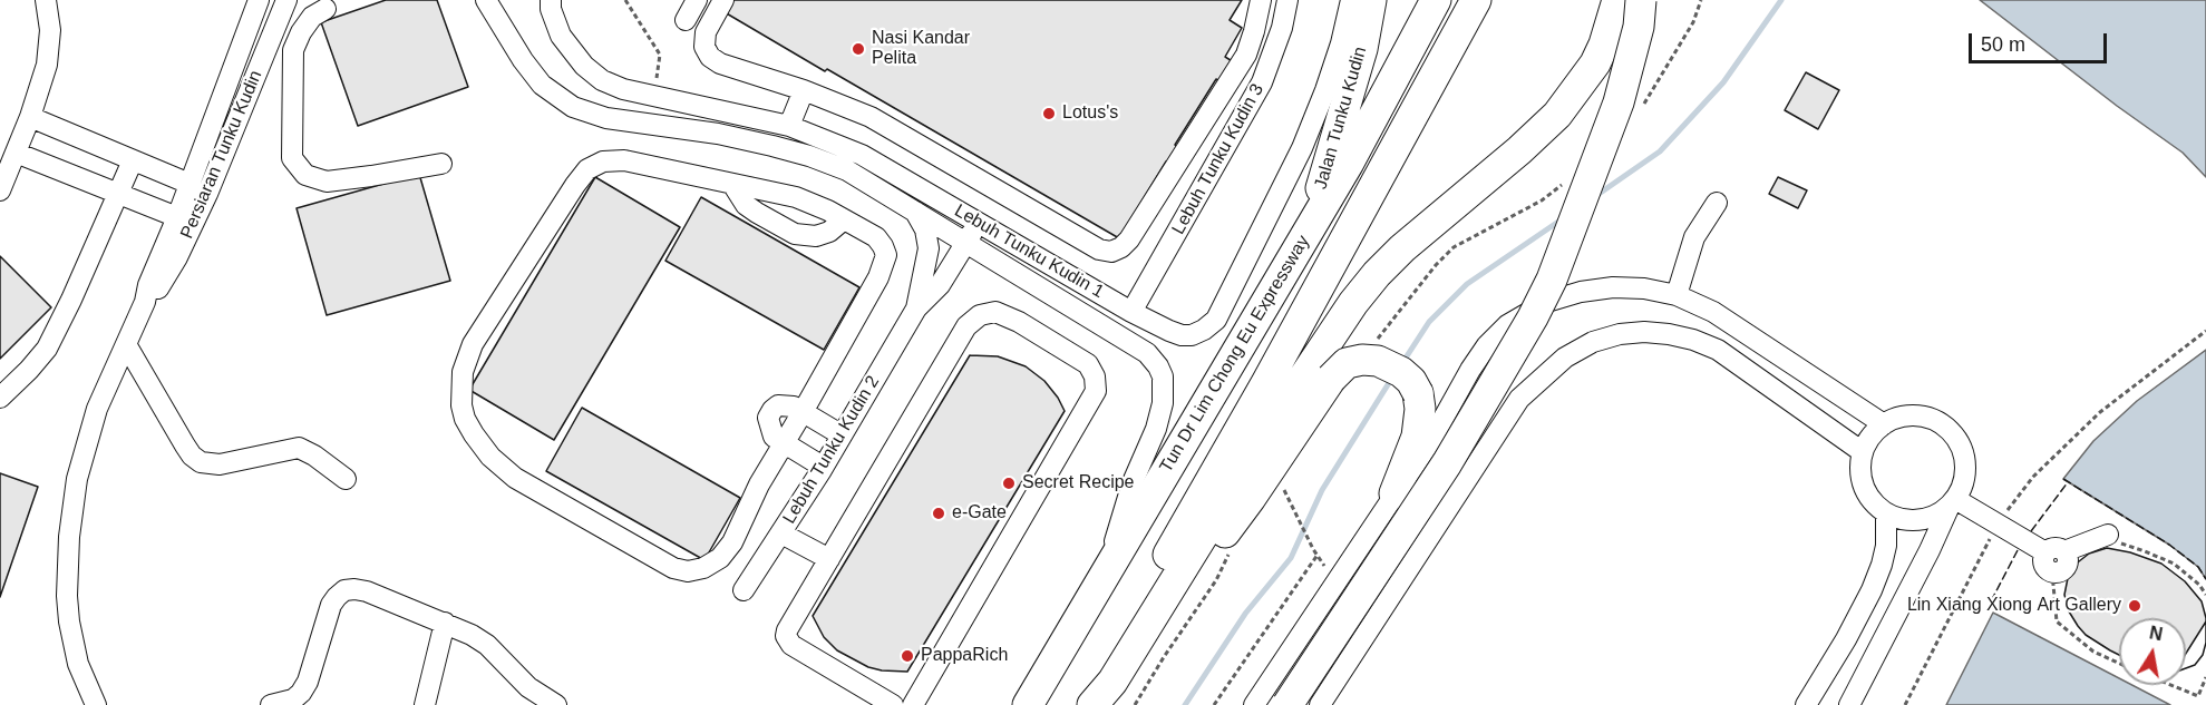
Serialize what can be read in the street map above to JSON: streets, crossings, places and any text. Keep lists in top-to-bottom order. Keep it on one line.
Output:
{"streets":{"highway":["Jalan Tunku Kudin","Tun Dr Lim Chong Eu Expressway"],"street":["Persiaran Tunku Kudin","Lebuh Tunku Kudin 3","Lebuh Tunku Kudin 1","Lebuh Tunku Kudin 2"]},"crossings":[["Jalan Tunku Kudin","Tun Dr Lim Chong Eu Expressway"],["Lebuh Tunku Kudin 3","Lebuh Tunku Kudin 1"],["Lebuh Tunku Kudin 1","Tun Dr Lim Chong Eu Expressway"],["Lebuh Tunku Kudin 1","Lebuh Tunku Kudin 2"]],"places":["Nasi Kandar Pelita","Lotus's","Secret Recipe","e-Gate","Lin Xiang Xiong Art Gallery","PappaRich"],"scale_bar":"50 m","north":"top"}
